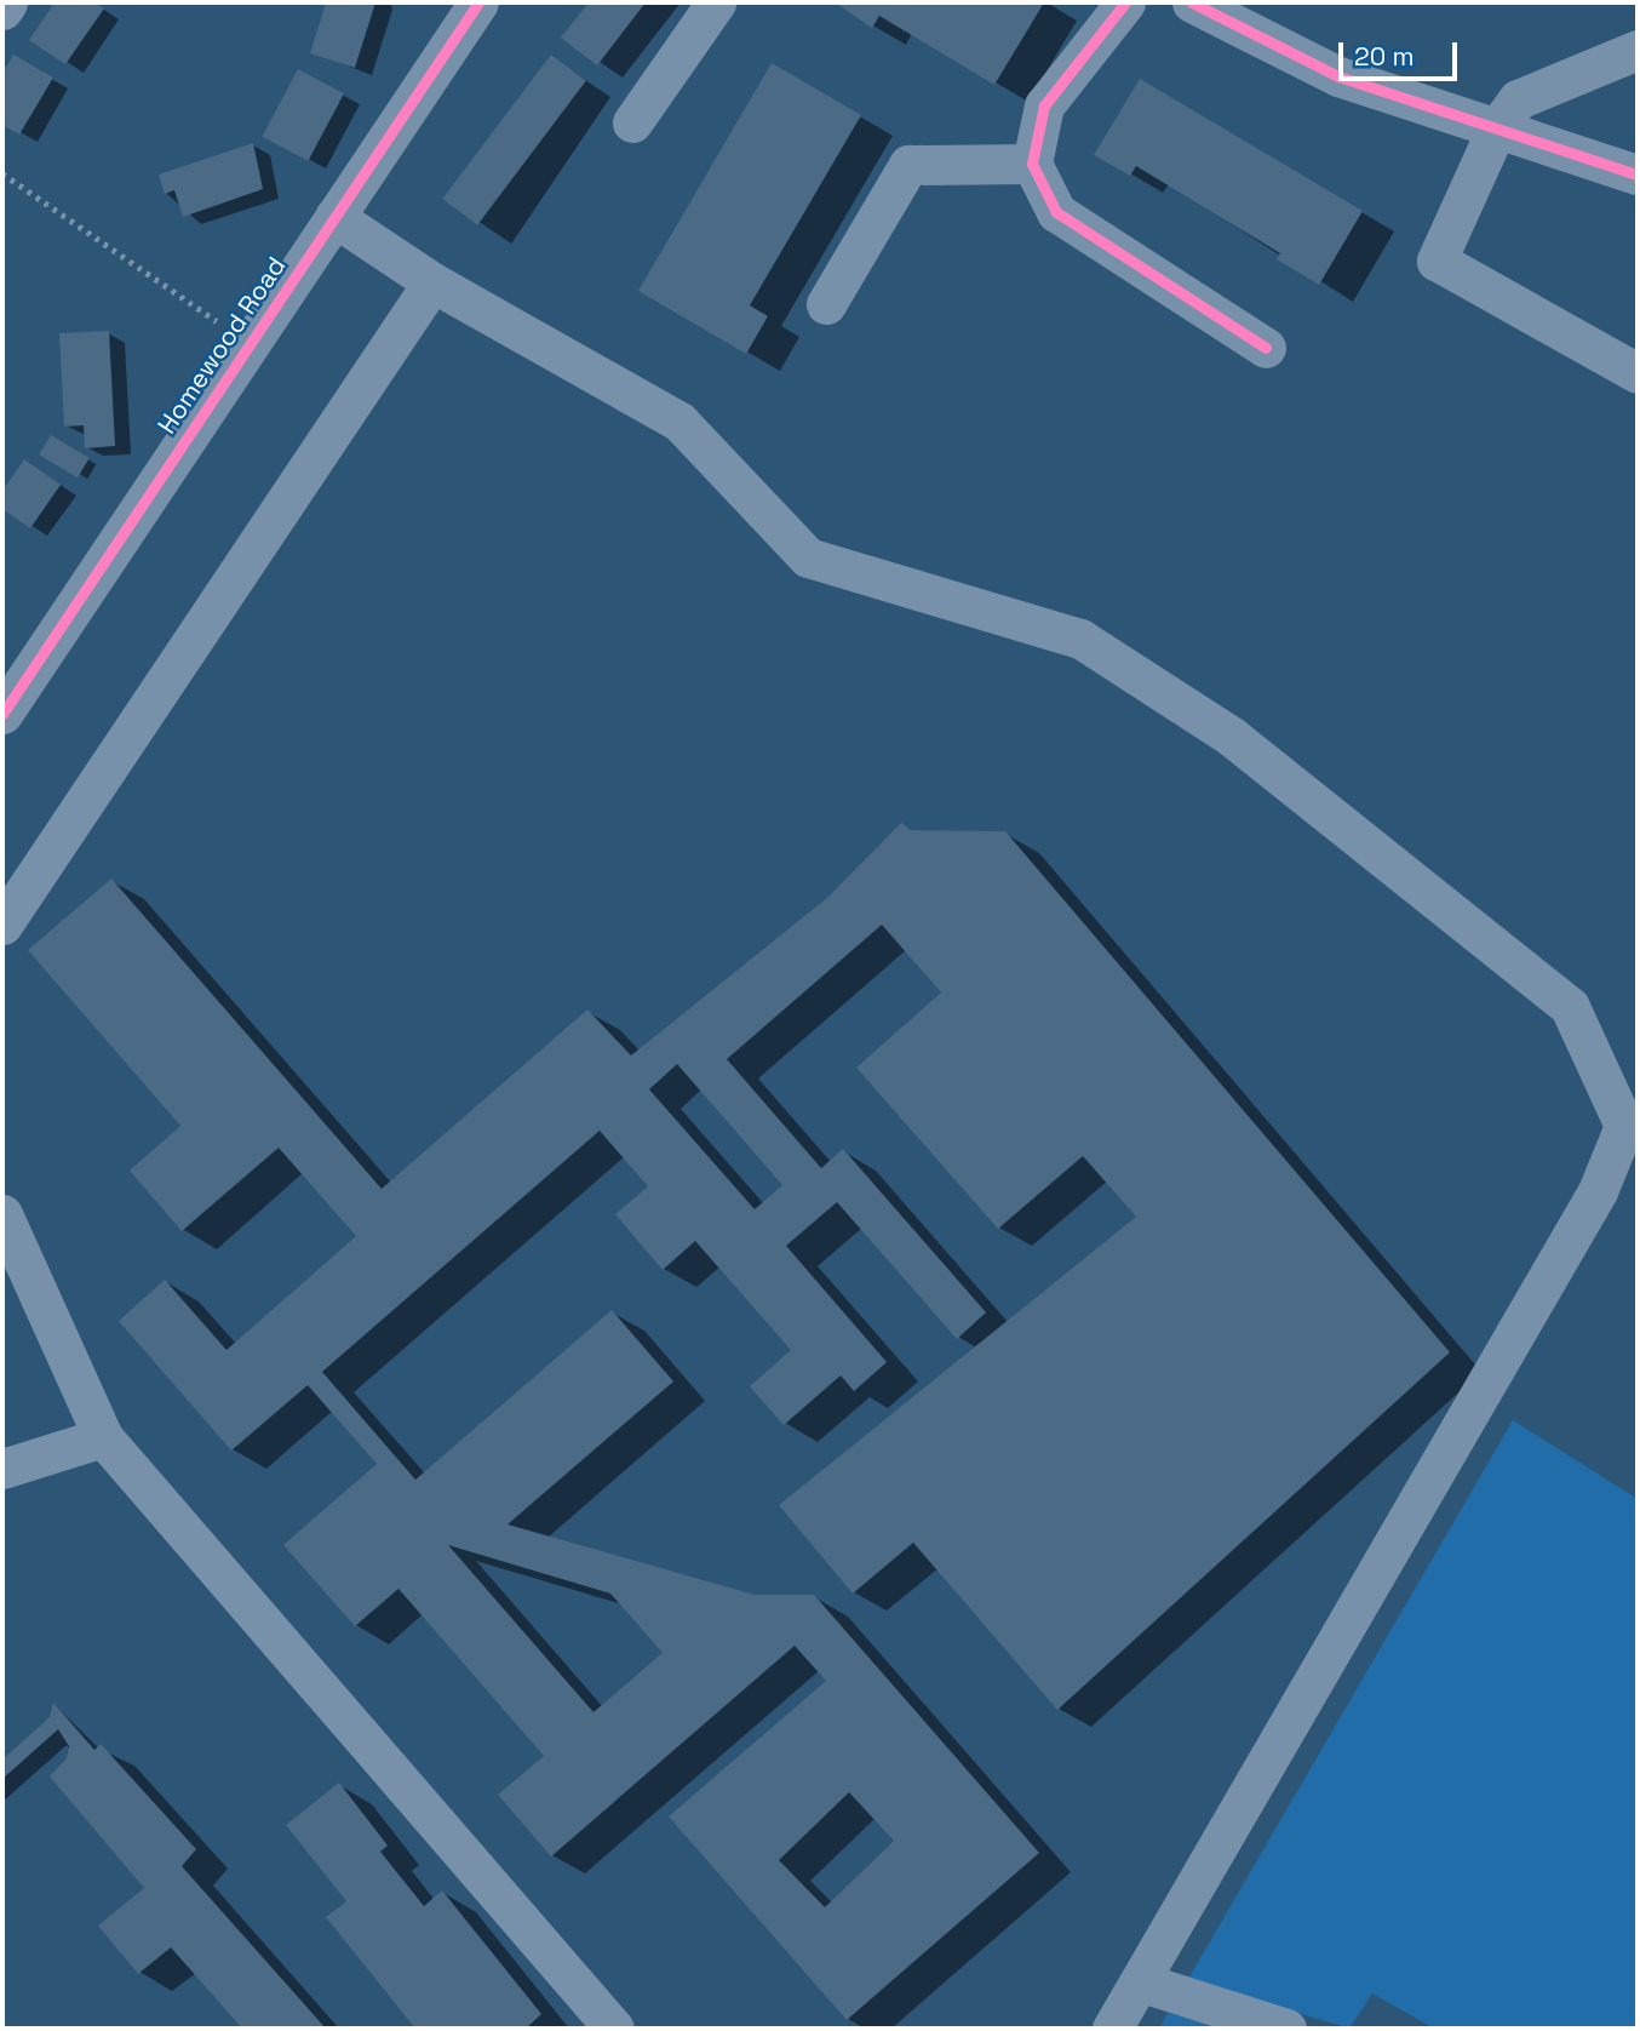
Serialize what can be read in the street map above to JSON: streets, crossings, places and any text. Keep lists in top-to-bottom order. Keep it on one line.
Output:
{"streets":{"street":["Homewood Road"]},"scale_bar":"20 m"}
